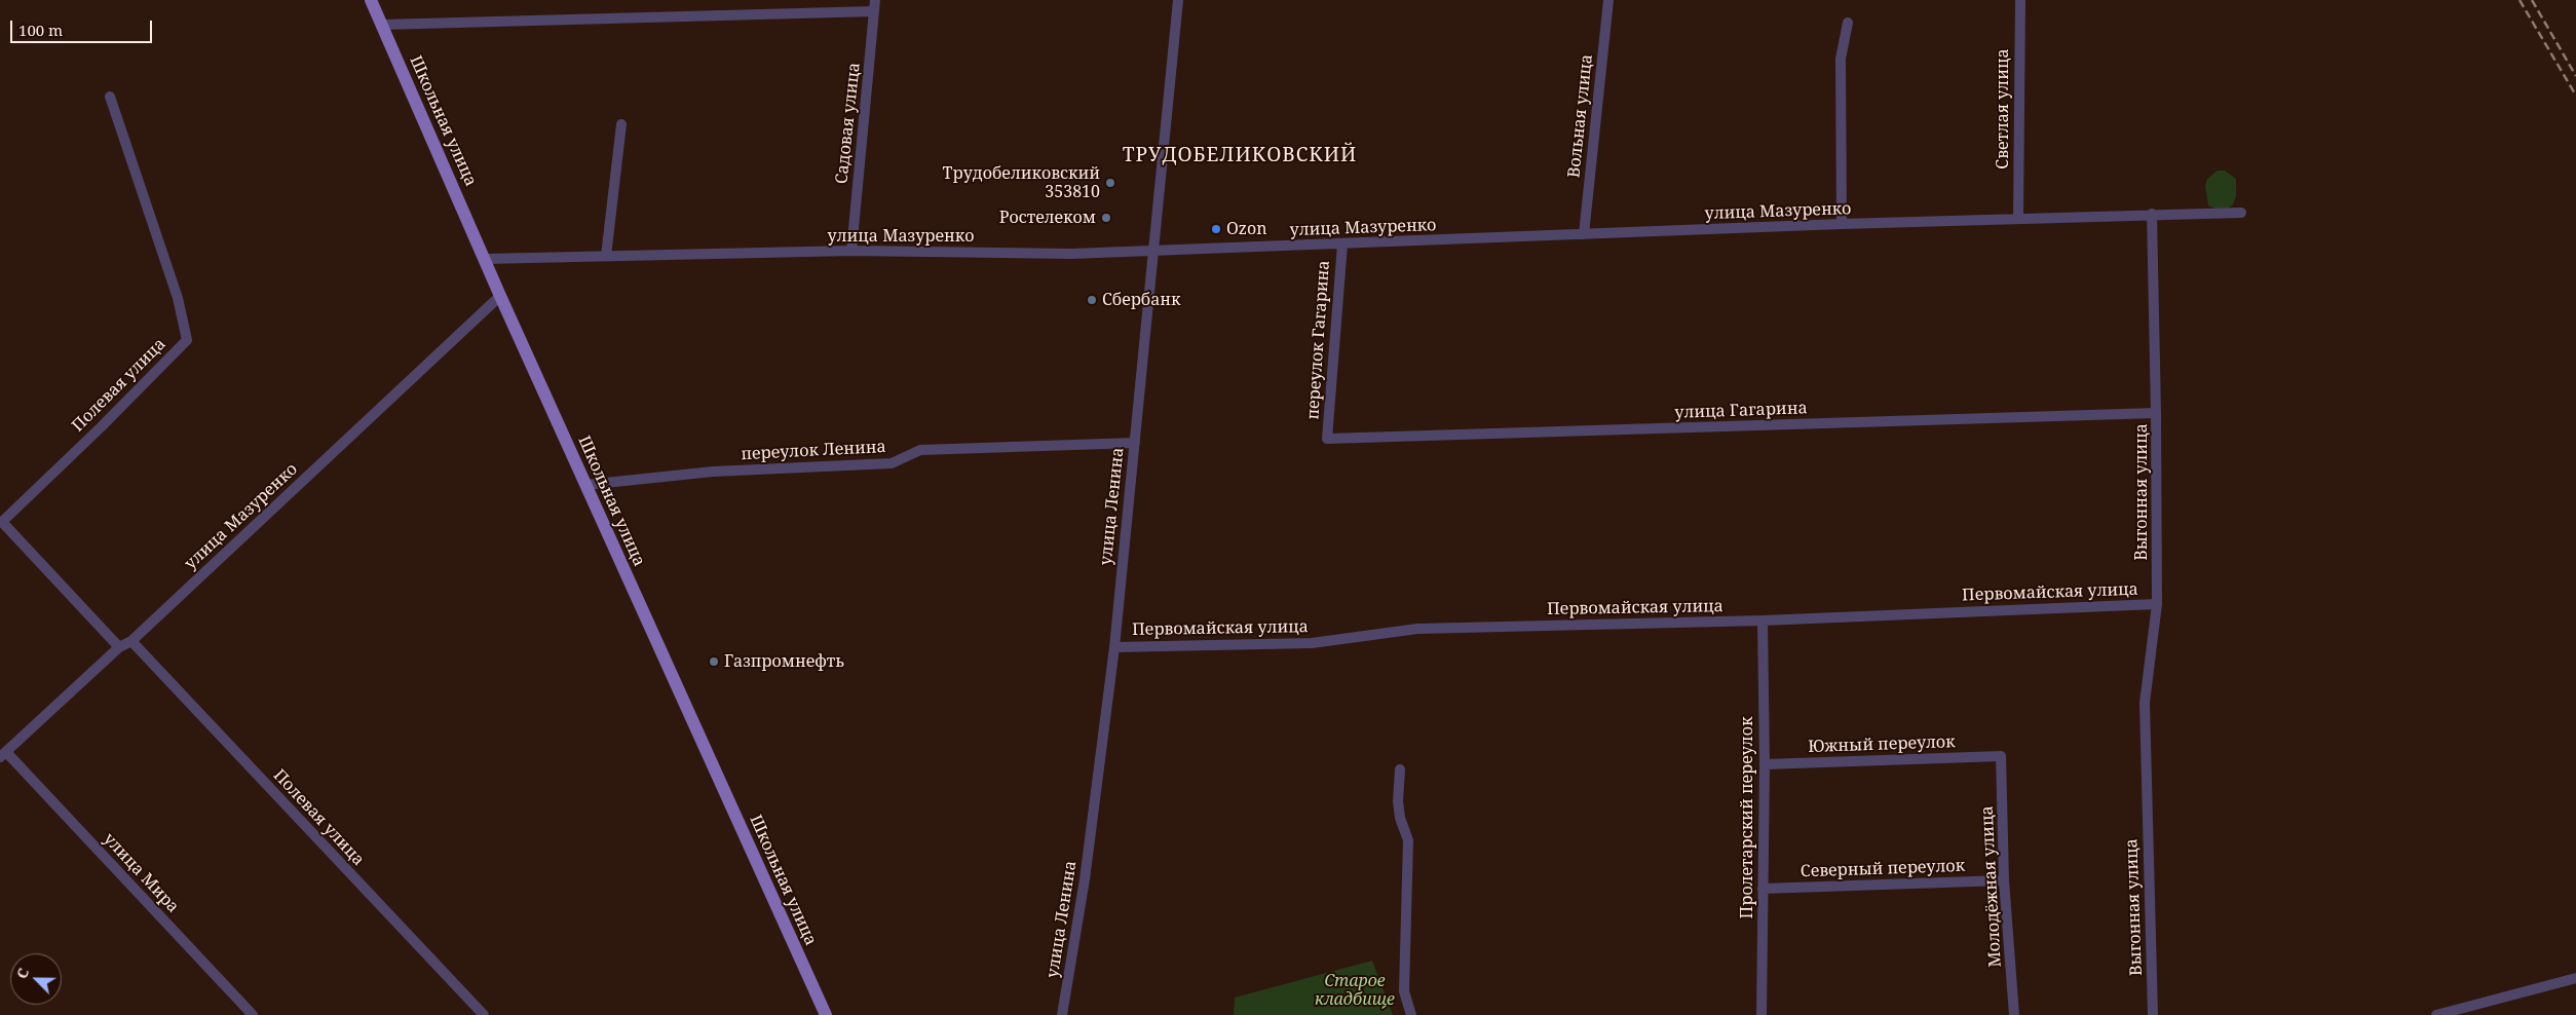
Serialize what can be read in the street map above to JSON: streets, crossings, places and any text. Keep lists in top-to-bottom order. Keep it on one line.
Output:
{"streets":{"main road":["Школьная улица"],"street":["Светлая улица","Вольная улица","Садовая улица","улица Мазуренко","переулок Гагарина","Полевая улица","улица Гагарина","переулок Ленина","Выгонная улица","улица Ленина","Первомайская улица","Южный переулок","Пролетарский переулок","Северный переулок","улица Мира","Молодёжная улица"]},"crossings":[["Светлая улица","улица Мазуренко"],["Вольная улица","улица Мазуренко"],["Школьная улица","улица Мазуренко"],["Школьная улица","переулок Ленина"],["Садовая улица","улица Мазуренко"],["улица Мазуренко","переулок Гагарина"],["улица Мазуренко","Полевая улица"],["улица Мазуренко","Выгонная улица"],["улица Мазуренко","улица Ленина"],["улица Мазуренко","улица Мира"],["переулок Гагарина","улица Гагарина"],["улица Гагарина","Выгонная улица"],["переулок Ленина","улица Ленина"],["Выгонная улица","Первомайская улица"],["улица Ленина","Первомайская улица"],["Первомайская улица","Пролетарский переулок"],["Южный переулок","Пролетарский переулок"],["Южный переулок","Молодёжная улица"],["Пролетарский переулок","Северный переулок"],["Северный переулок","Молодёжная улица"]],"districts":["ТРУДОБЕЛИКОВСКИЙ"],"parks":["Старое кладбище"],"places":["Трудобеликовский 353810","Ростелеком","Ozon","Сбербанк","Газпромнефть"],"scale_bar":"100 m","north":"top left"}
